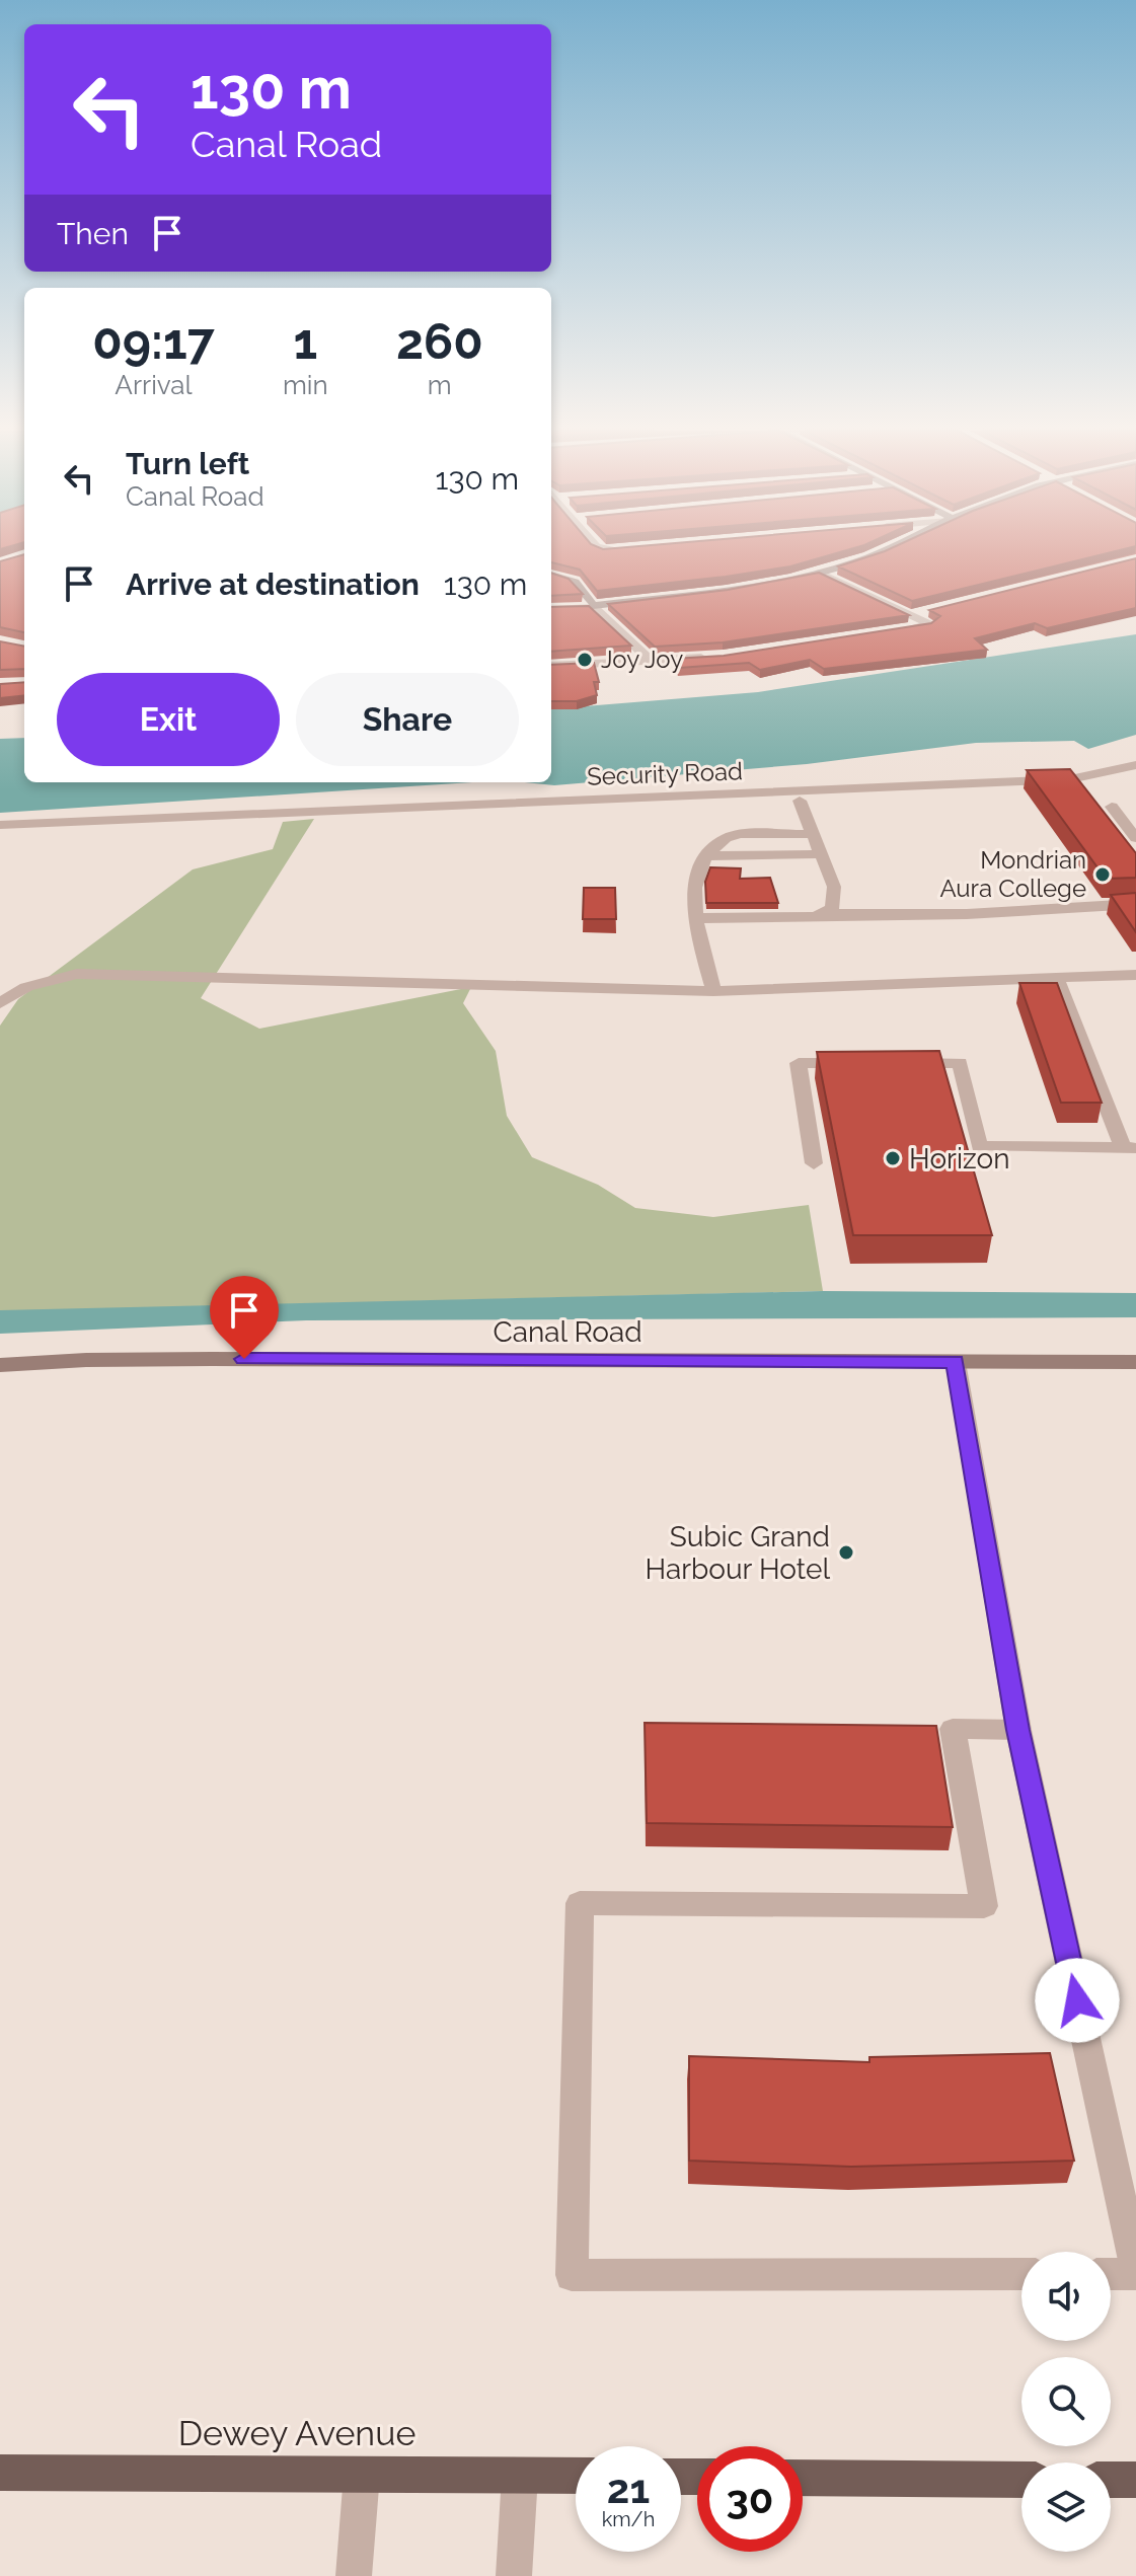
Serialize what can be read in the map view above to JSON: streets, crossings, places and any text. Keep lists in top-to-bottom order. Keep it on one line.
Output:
{"streets":{"main road":["Dewey Avenue"],"street":["Security Road","Canal Road"]},"places":["Joy Joy","Mondrian Aura College","Horizon","Subic Grand Harbour Hotel"],"page":{"turn":["130 m","Canal Road"],"then":"Then","eta":["09:17","Arrival","1","min","260","m"],"list":[{"name":"Turn left","note":"Canal Road","value":"130 m"},{"name":"Arrive at destination","value":"130 m"}],"buttons":["Exit","Share"],"speed":"21 km/h","limit":"30"}}
